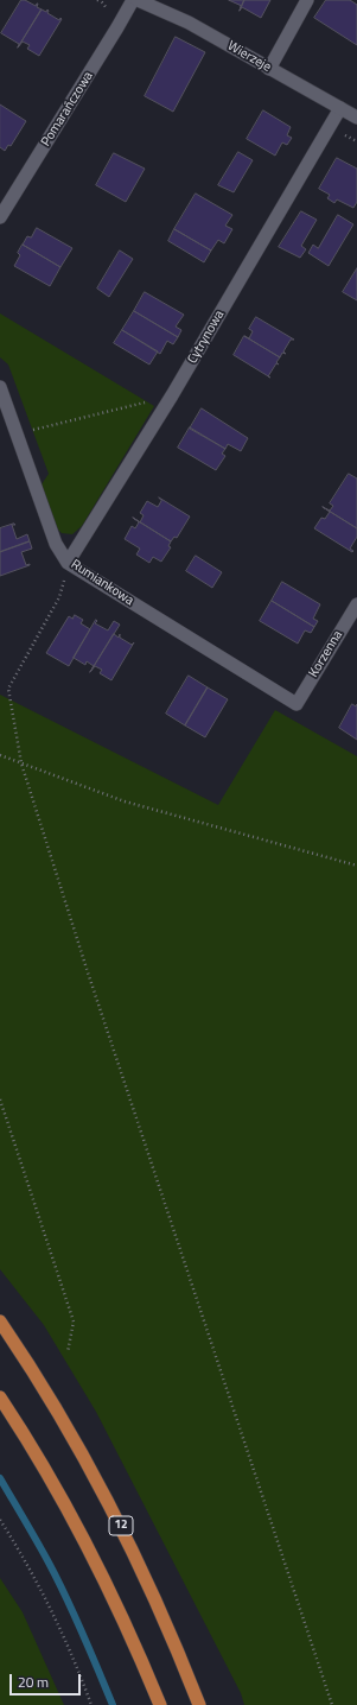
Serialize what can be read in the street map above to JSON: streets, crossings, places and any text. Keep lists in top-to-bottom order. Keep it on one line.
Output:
{"streets":{"main road":["12"],"street":["Wierzeje","Pomarańczowa","Cytrynowa","Rumiankowa","Korzenna"]},"crossings":[["Wierzeje","Cytrynowa"],["Cytrynowa","Rumiankowa"],["Rumiankowa","Korzenna"]],"scale_bar":"20 m"}
